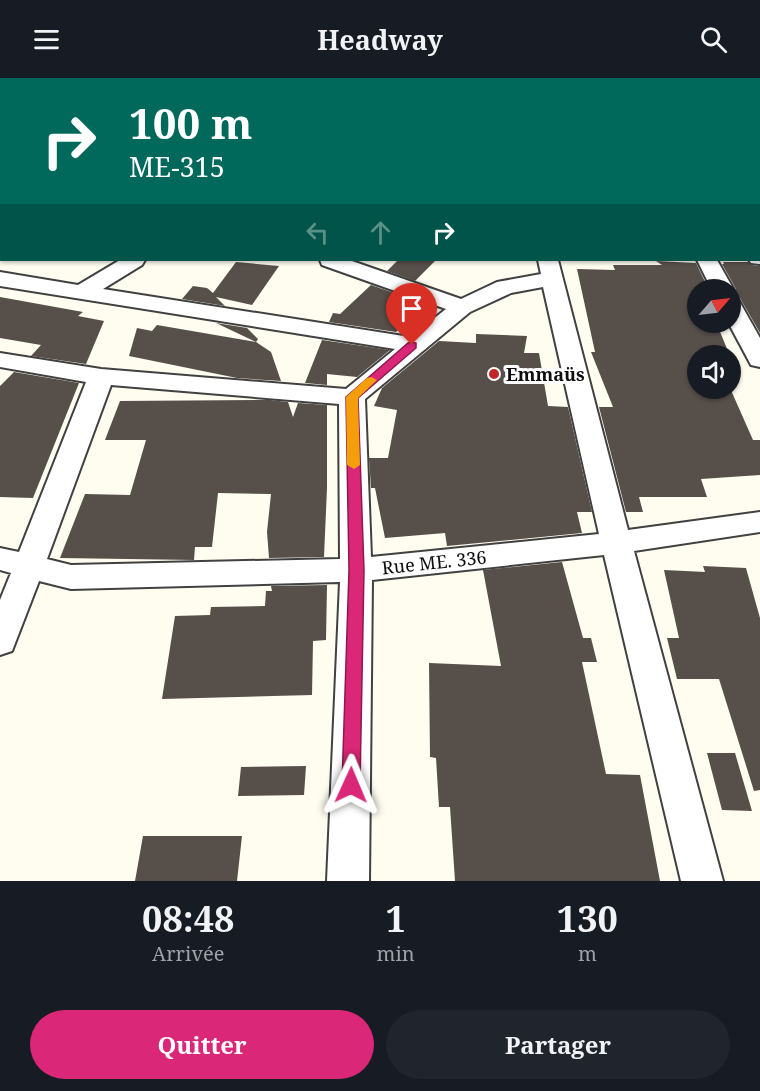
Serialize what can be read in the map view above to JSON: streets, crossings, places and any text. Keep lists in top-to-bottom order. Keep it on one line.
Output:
{"streets":{"street":["Rue ME. 336"]},"places":["Emmaüs"],"north":"top right","page":{"header":"Headway","turn":["100 m","ME-315"],"eta":["08:48","Arrivée","1","min","130","m"],"buttons":["Quitter","Partager"]}}
